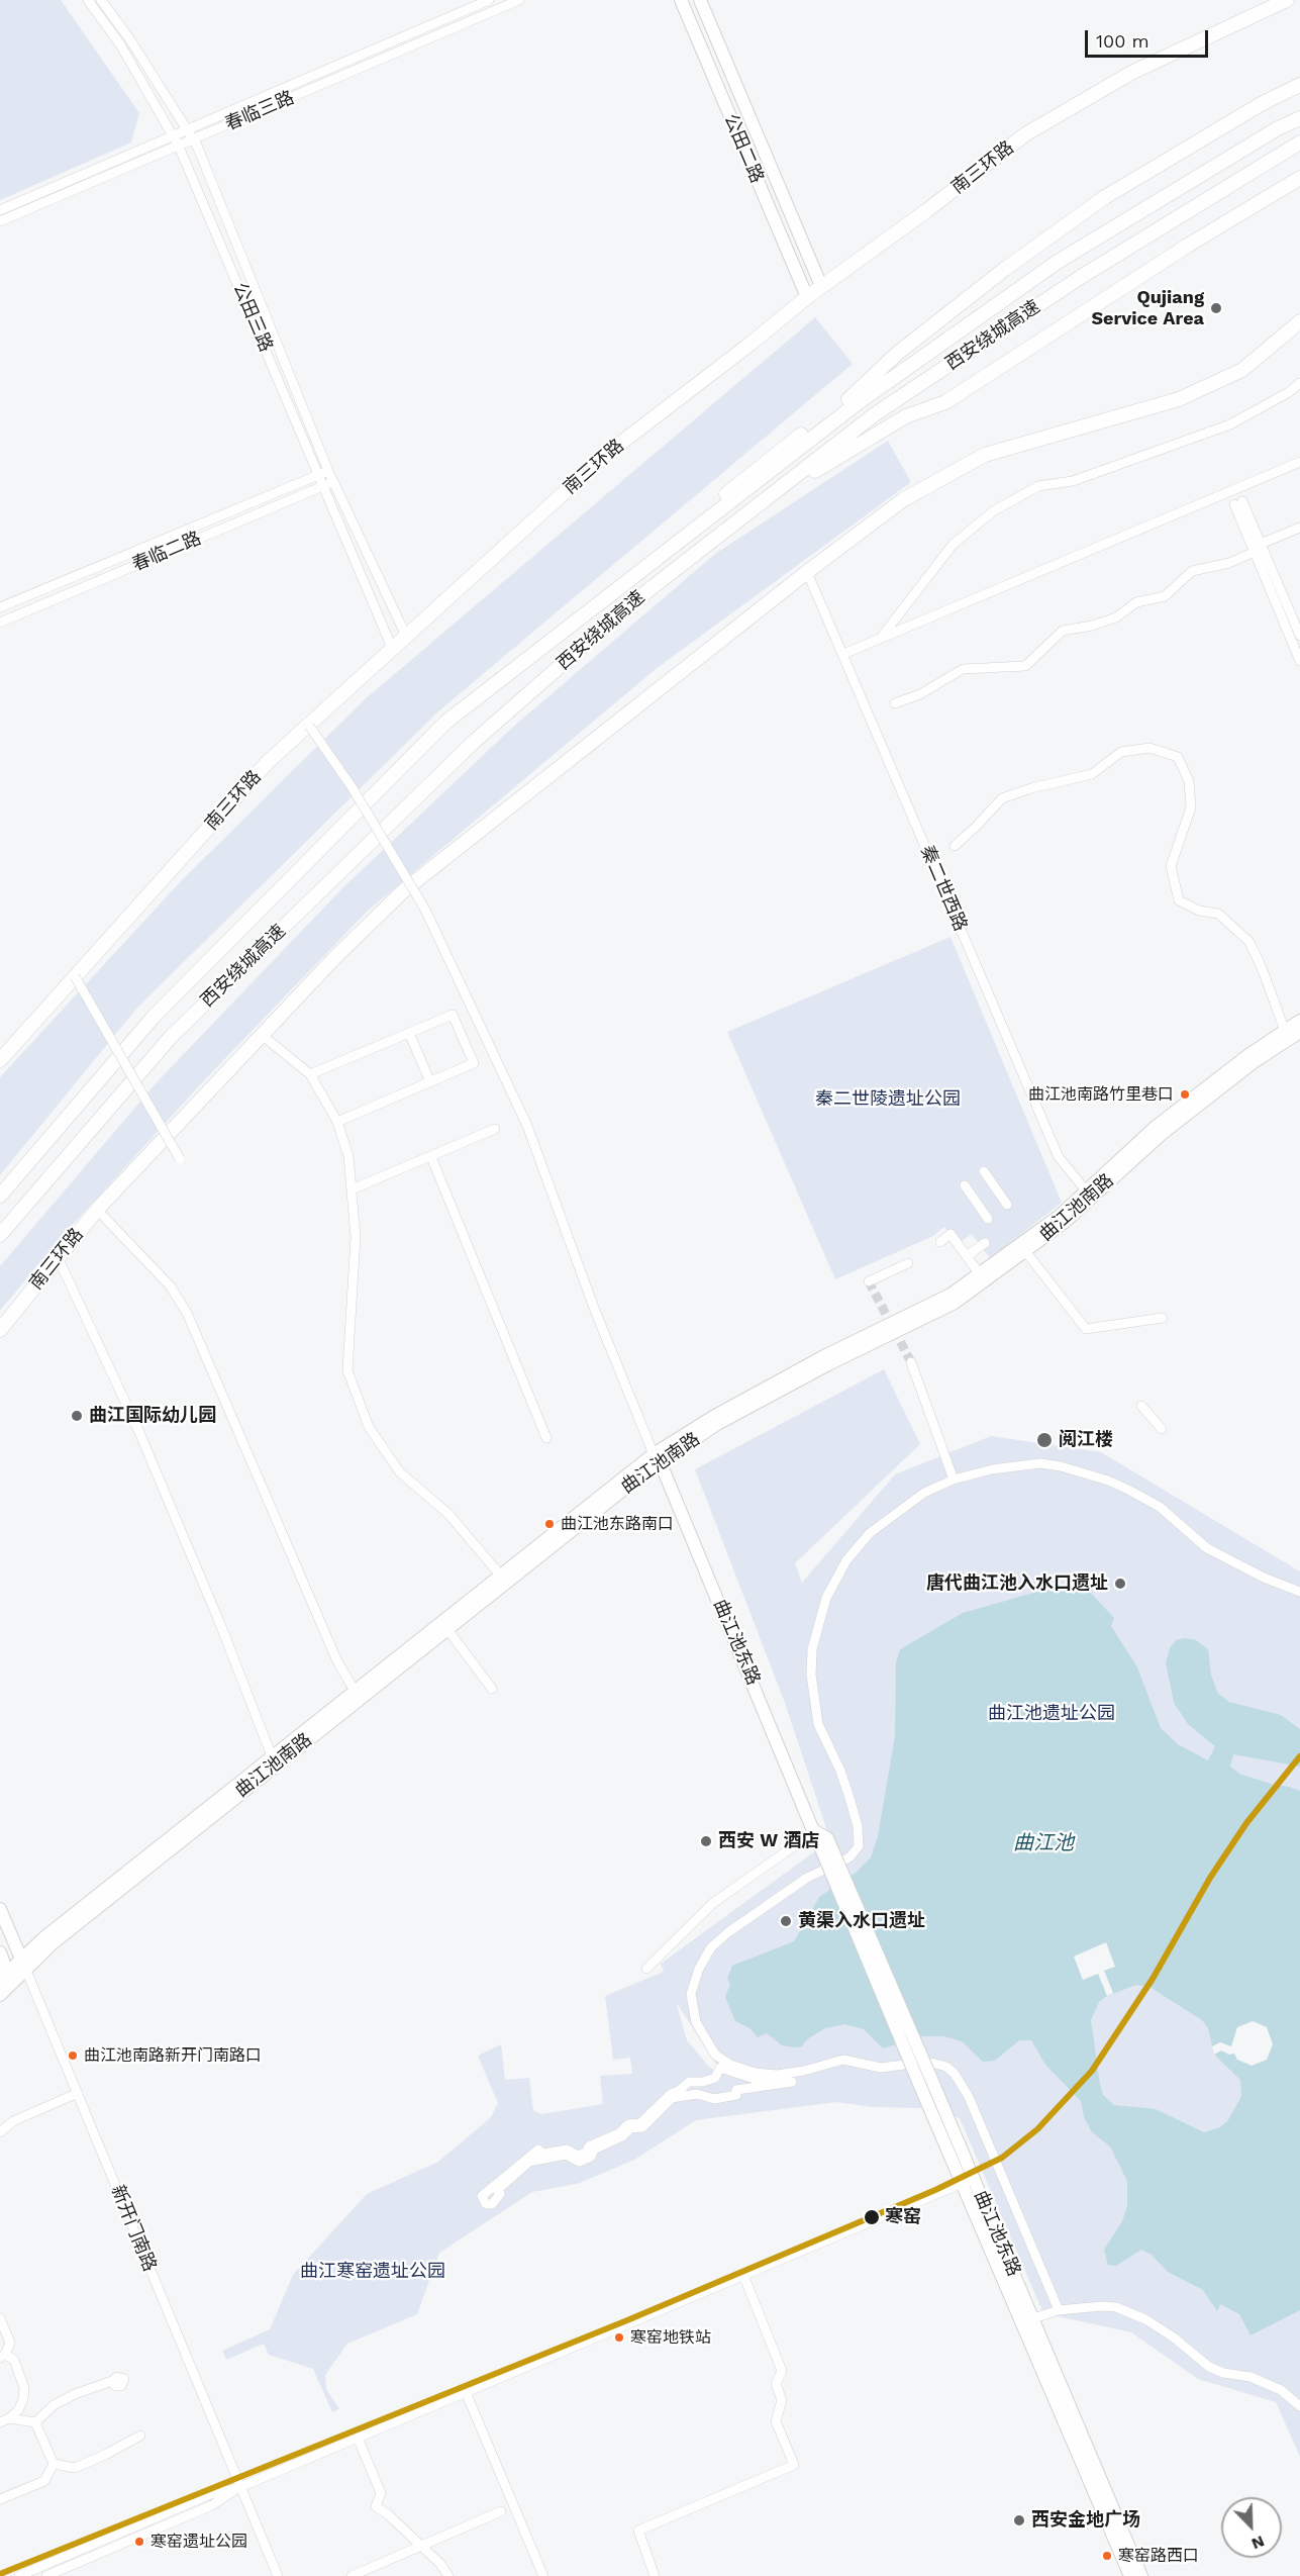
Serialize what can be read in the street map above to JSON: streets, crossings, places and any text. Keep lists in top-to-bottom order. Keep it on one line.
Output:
{"streets":{"highway":["南三环路","西安绕城高速"],"main road":["公田二路","曲江池南路","曲江池东路"],"street":["春临三路","公田三路","春临二路","秦二世西路","新开门南路"]},"crossings":[["春临三路","公田三路"],["公田二路","南三环路"],["南三环路","公田三路"],["南三环路","秦二世西路"],["公田三路","春临二路"],["秦二世西路","曲江池南路"],["曲江池南路","曲江池东路"],["曲江池南路","新开门南路"]],"water":["曲江池"],"parks":["秦二世陵遗址公园","曲江池遗址公园","曲江寒窑遗址公园"],"places":["Qujiang Service Area","曲江池南路竹里巷口","曲江国际幼儿园","阅江楼","曲江池东路南口","唐代曲江池入水口遗址","西安 W 酒店","黄渠入水口遗址","曲江池南路新开门南路口","寒窑","寒窑地铁站","西安金地广场","寒窑遗址公园","寒窑路西口"],"scale_bar":"100 m","north":"bottom right"}
